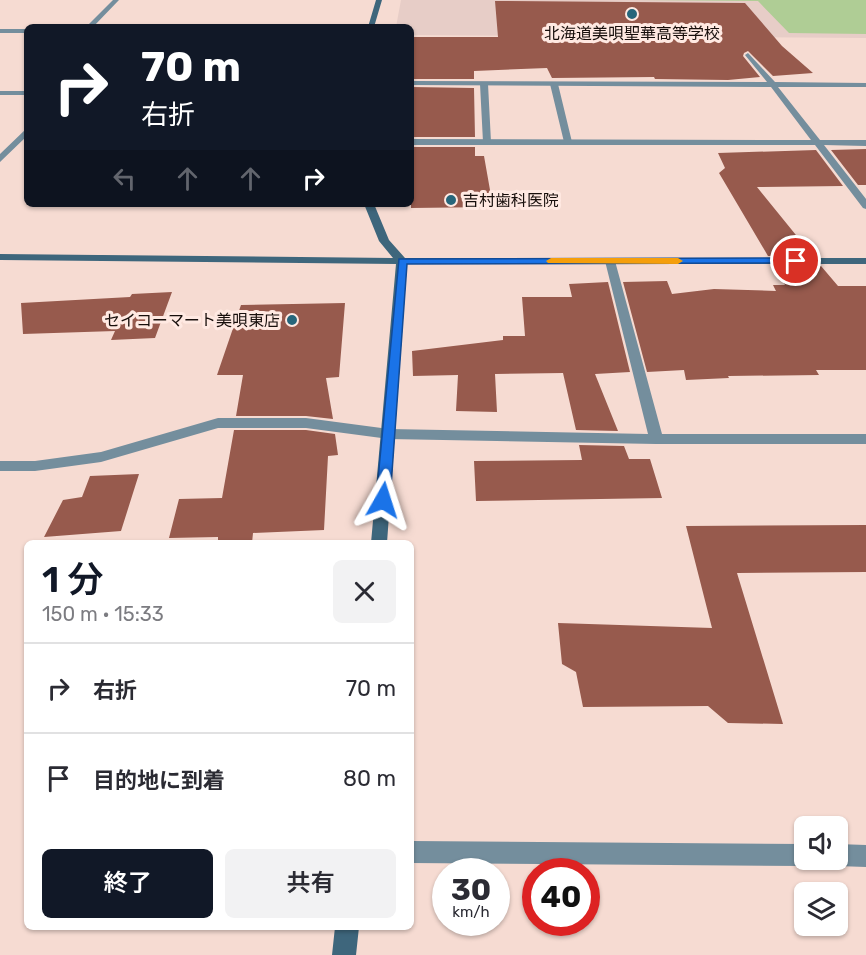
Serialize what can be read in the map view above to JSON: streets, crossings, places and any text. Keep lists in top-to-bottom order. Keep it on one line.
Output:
{"places":["北海道美唄聖華高等学校","吉村歯科医院","セイコーマート美唄東店"],"page":{"turn":["70 m","右折"],"heading":["1 分","150 m · 15:33"],"list":[{"name":"右折","value":"70 m"},{"name":"目的地に到着","value":"80 m"}],"buttons":["終了","共有"],"speed":"30 km/h","limit":"40"}}
